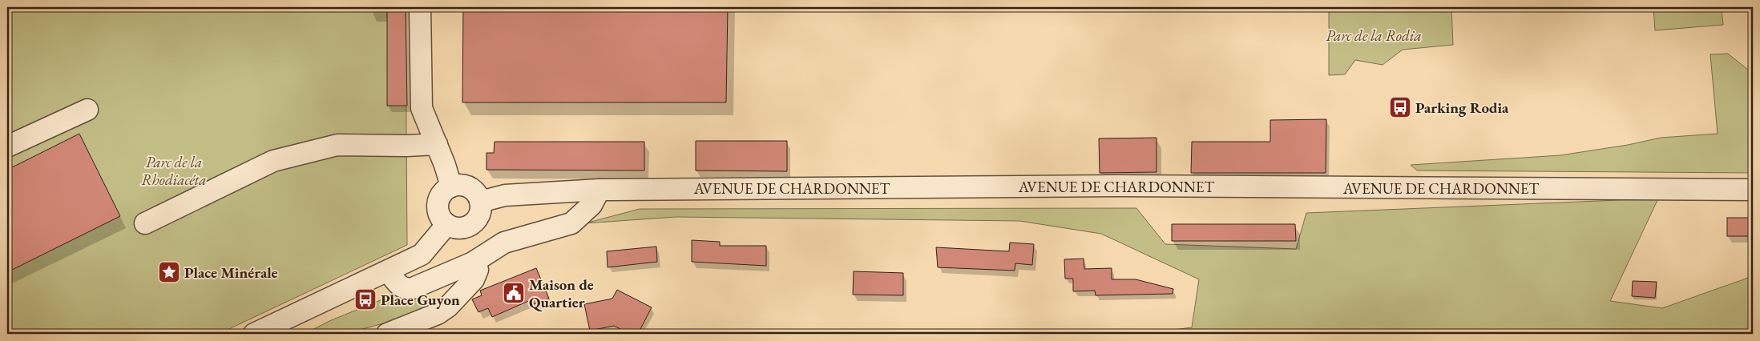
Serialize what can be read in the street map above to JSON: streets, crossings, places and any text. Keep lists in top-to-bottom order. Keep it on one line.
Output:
{"streets":{"street":["AVENUE DE CHARDONNET"]},"parks":["Parc de la Rodia","Parc de la Rhodiacéta"],"places":{"bus stop":["Parking Rodia","Place Guyon"],"place":["Place Minérale"],"public building":["Maison de Quartier"]}}
